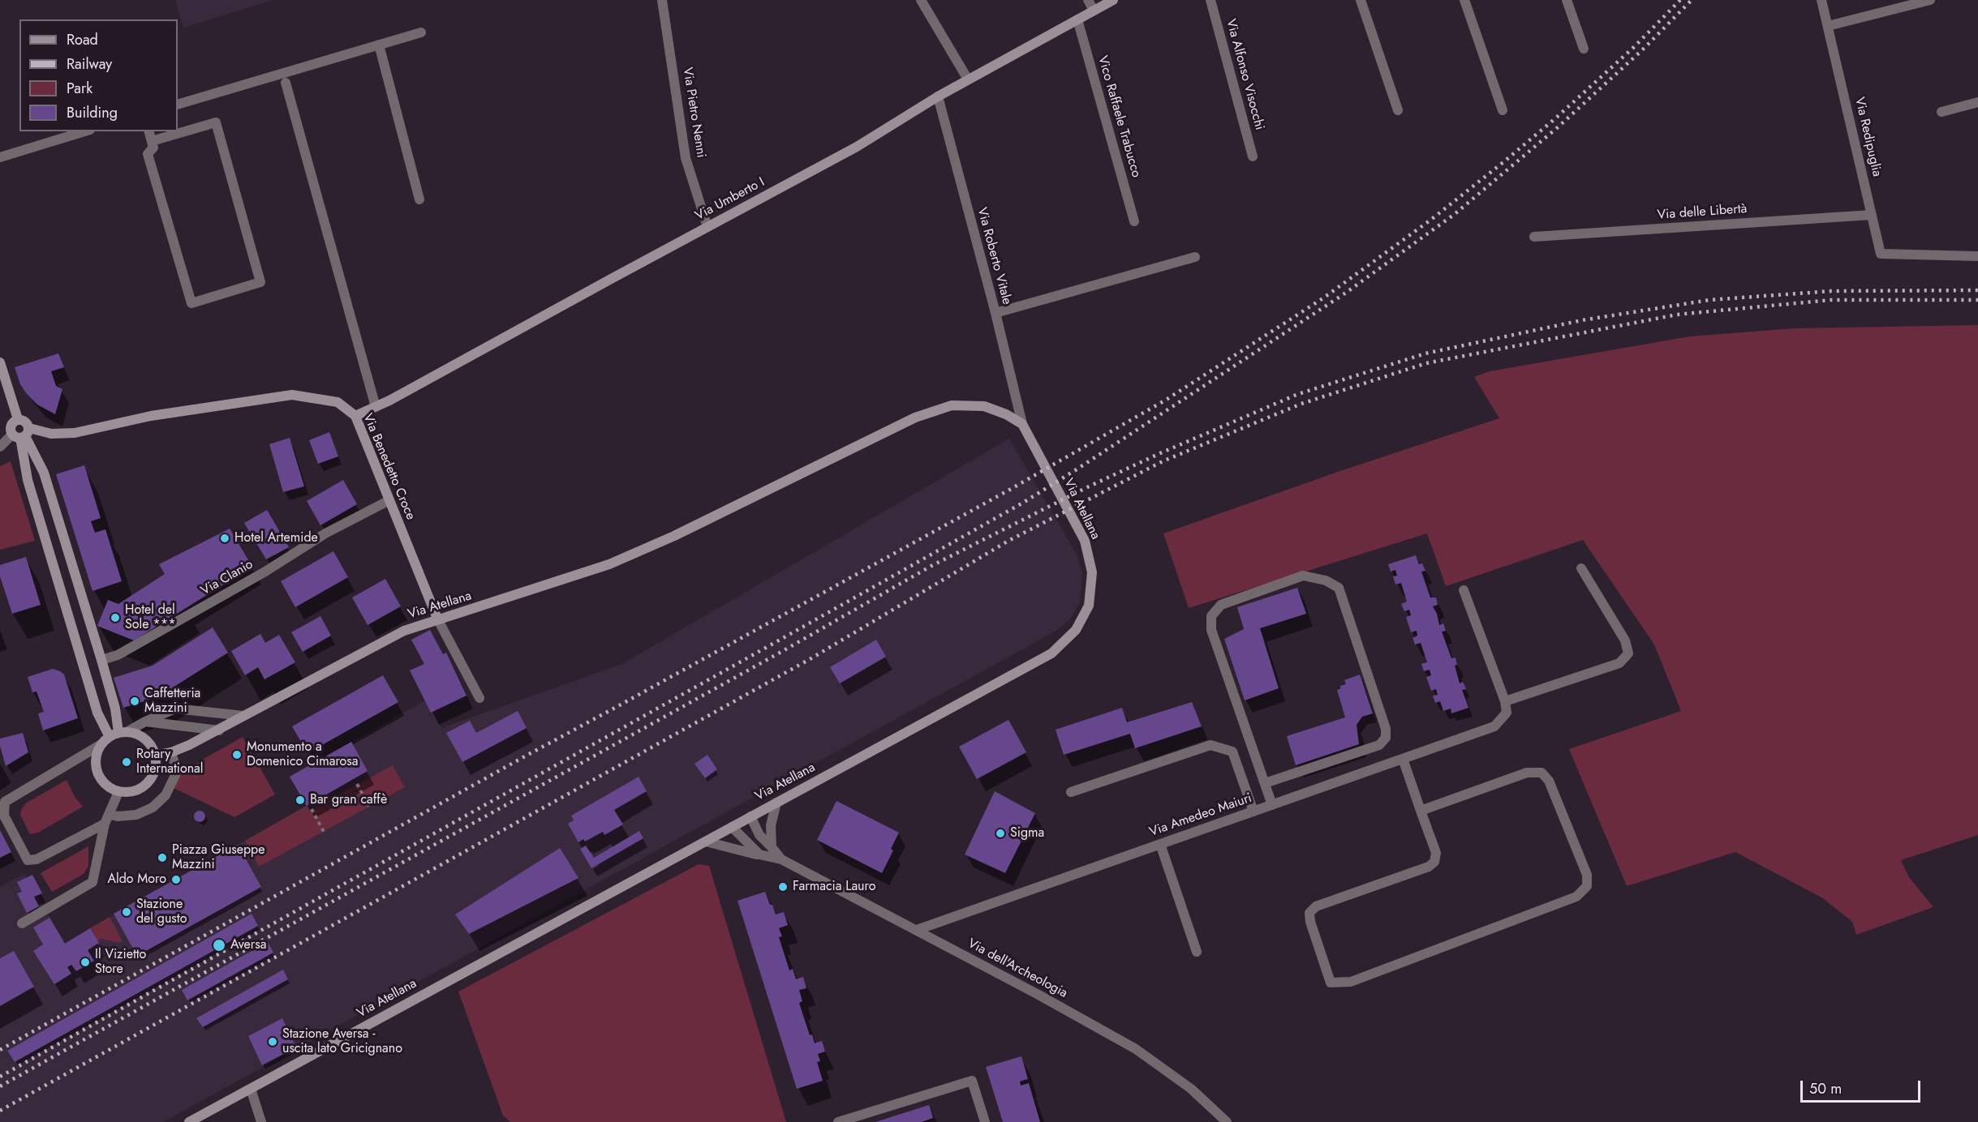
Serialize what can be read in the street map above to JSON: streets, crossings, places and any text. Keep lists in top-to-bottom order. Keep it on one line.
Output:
{"streets":{"main road":["Via Umberto I","Via Benedetto Croce","Via Atellana"],"street":["Via Alfonso Visocchi","Via Pietro Nenni","Vico Raffaele Trabucco","Via Redipuglia","Via delle Libertà","Via Roberto Vitale","Via Clanio","Via Amedeo Maiuri","Via dell'Archeologia"]},"crossings":[["Via Pietro Nenni","Via Umberto I"],["Vico Raffaele Trabucco","Via Umberto I"],["Via Redipuglia","Via delle Libertà"],["Via Umberto I","Via Roberto Vitale"],["Via Umberto I","Via Benedetto Croce"],["Via Roberto Vitale","Via Atellana"],["Via Benedetto Croce","Via Atellana"],["Via Benedetto Croce","Via Clanio"],["Via Amedeo Maiuri","Via dell'Archeologia"]],"places":["Hotel Artemide","Hotel del Sole ***","Caffetteria Mazzini","Monumento a Domenico Cimarosa","Rotary International","Bar gran caffè","Sigma","Piazza Giuseppe Mazzini","Aldo Moro","Farmacia Lauro","Stazione del gusto","Aversa","Il Vizietto Store","Stazione Aversa - uscita lato Gricignano"],"legend":["Road","Railway","Park","Building"],"scale_bar":"50 m"}
